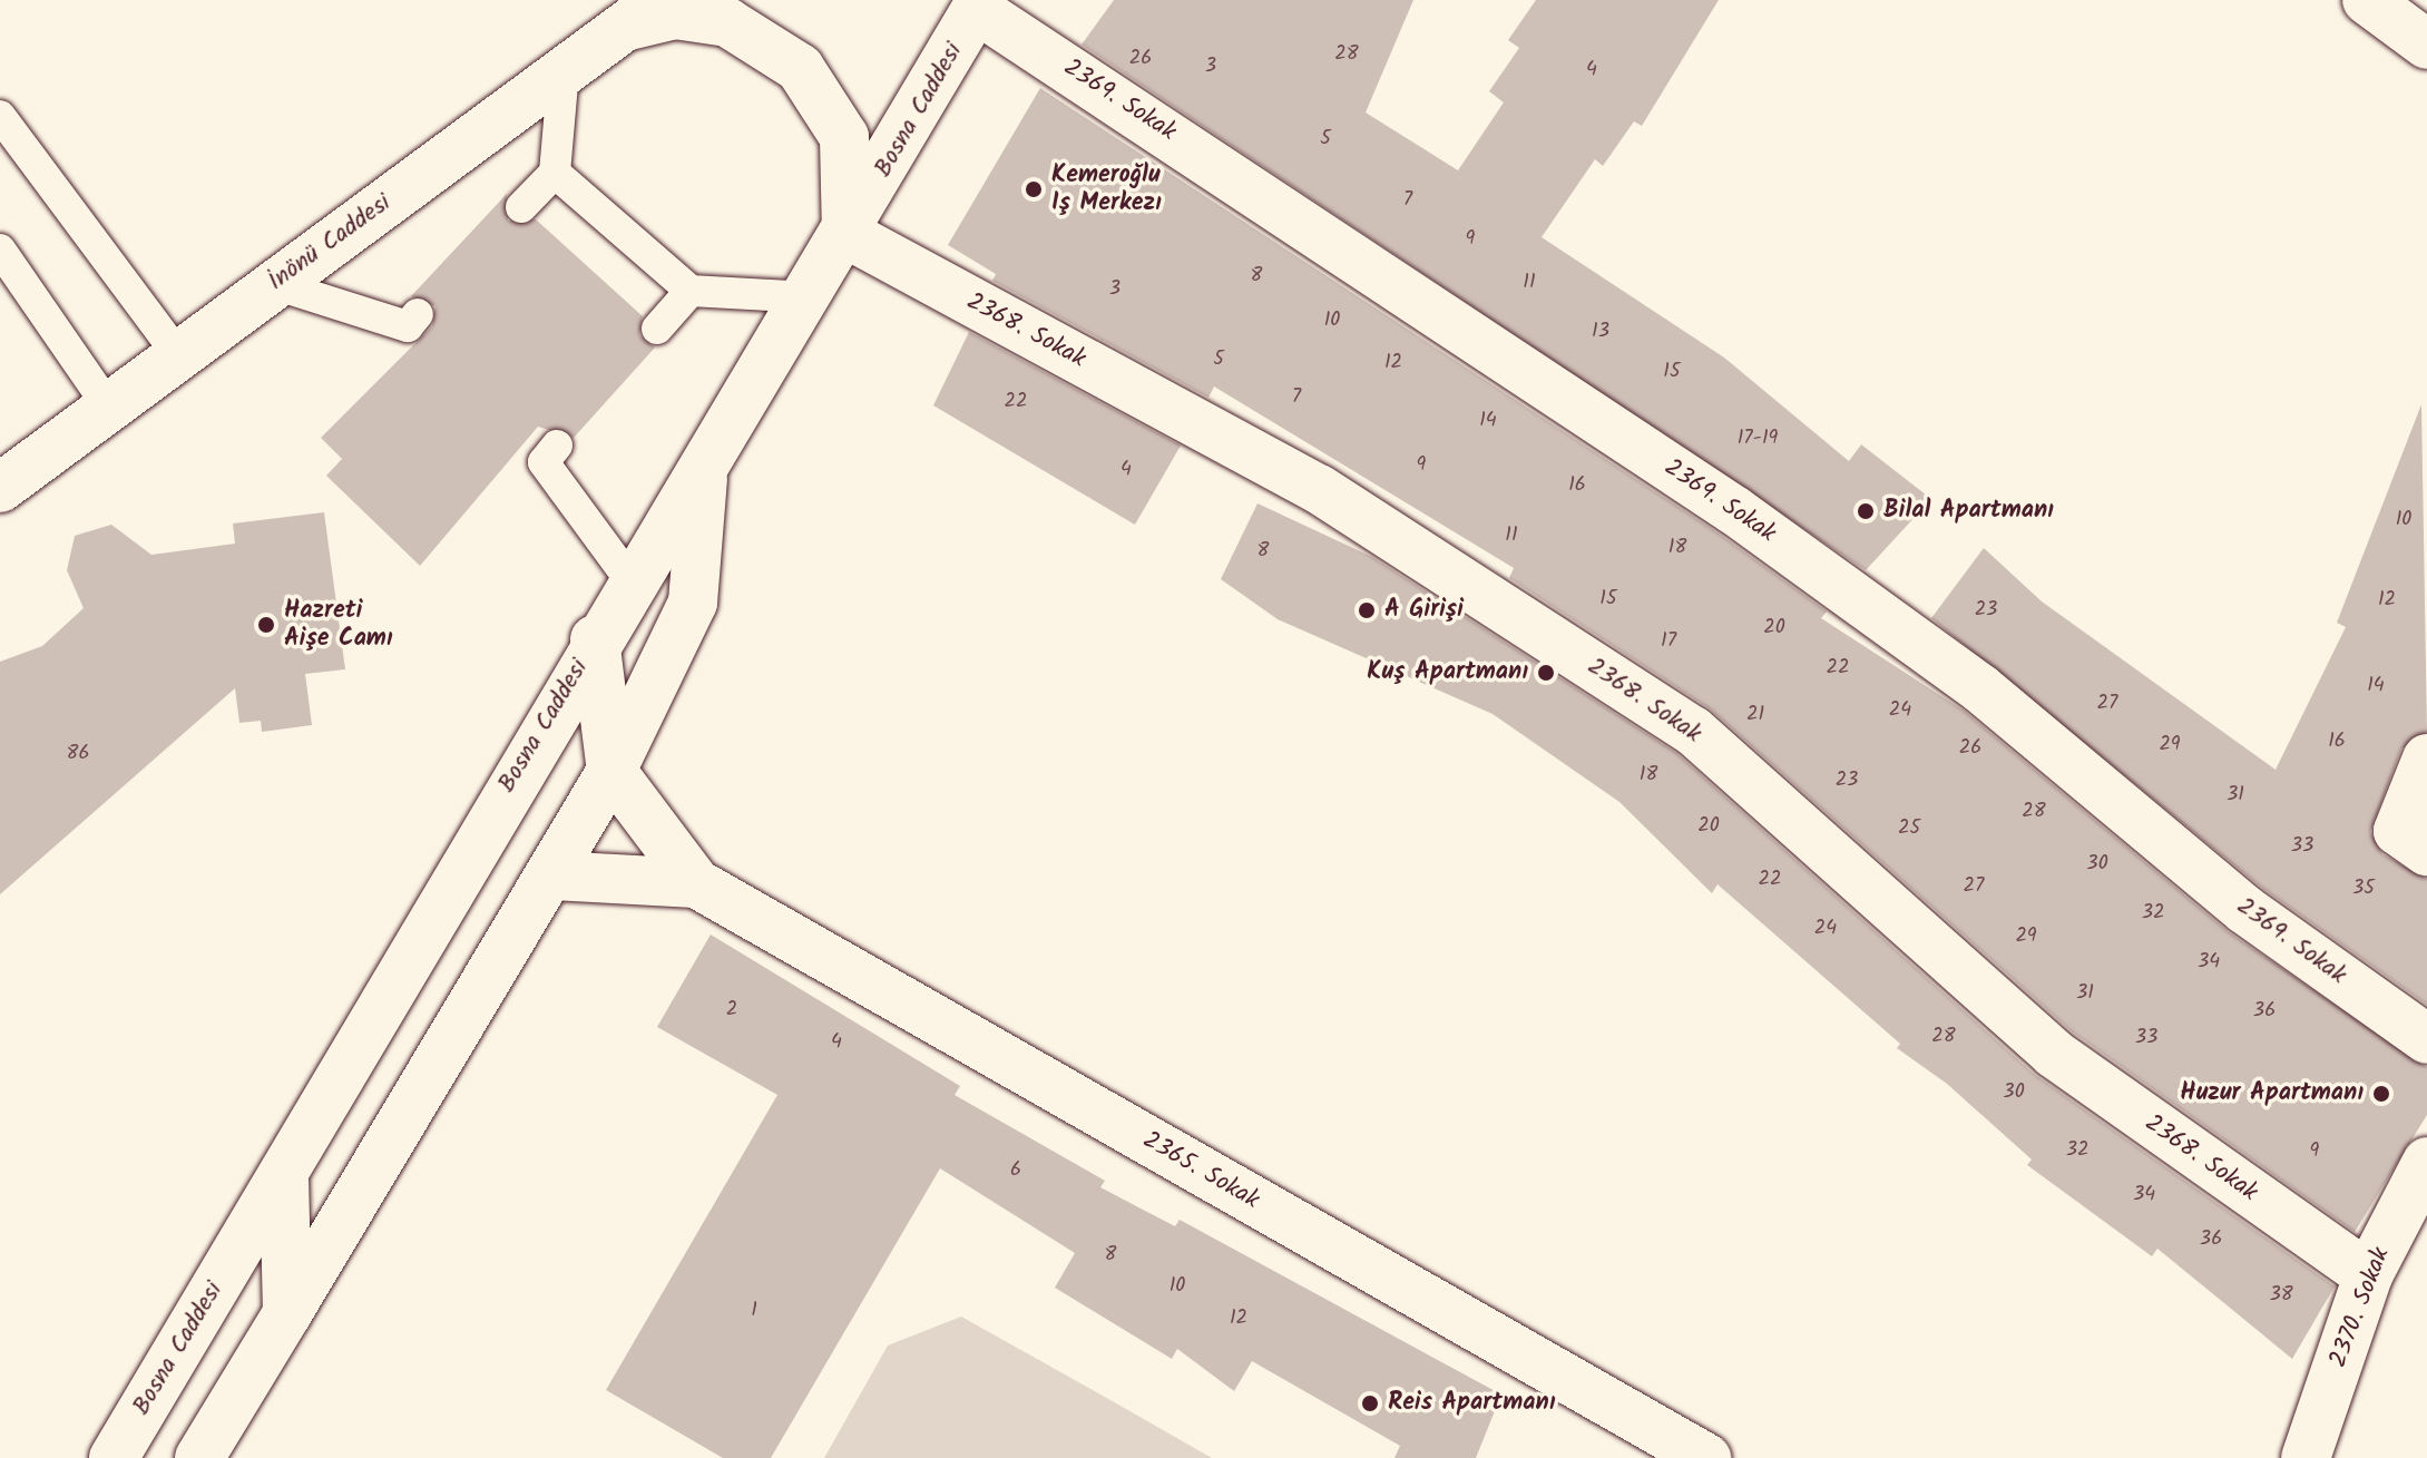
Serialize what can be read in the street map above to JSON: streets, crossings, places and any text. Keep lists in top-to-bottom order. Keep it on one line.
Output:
{"streets":{"street":["2369. Sokak","Bosna Caddesi","İnönü Caddesi","2368. Sokak","2365. Sokak","2370. Sokak"]},"crossings":[["2369. Sokak","Bosna Caddesi"],["Bosna Caddesi","İnönü Caddesi"],["Bosna Caddesi","2368. Sokak"],["İnönü Caddesi","2368. Sokak"],["2368. Sokak","2370. Sokak"]],"places":["Kemeroğlu Iş Merkezı","Bilal Apartmanı","A Girişi","Hazreti Aişe Camı","Kuş Apartmanı","Huzur Apartmanı","Reis Apartmanı"],"house_numbers":["28","26","3","4","5","7","9","8","11","3","10","13","5","12","15","7","22","14","17-19","9","4","16","10","11","18","8","15","12","23","20","17","22","14","27","24","21","16","29","26","86","18","23","31","28","20","25","33","30","22","27","35","32","24","29","34","31","2","36","28","33","4","30","32","9","6","34","36","8","10","38","1","12"]}
